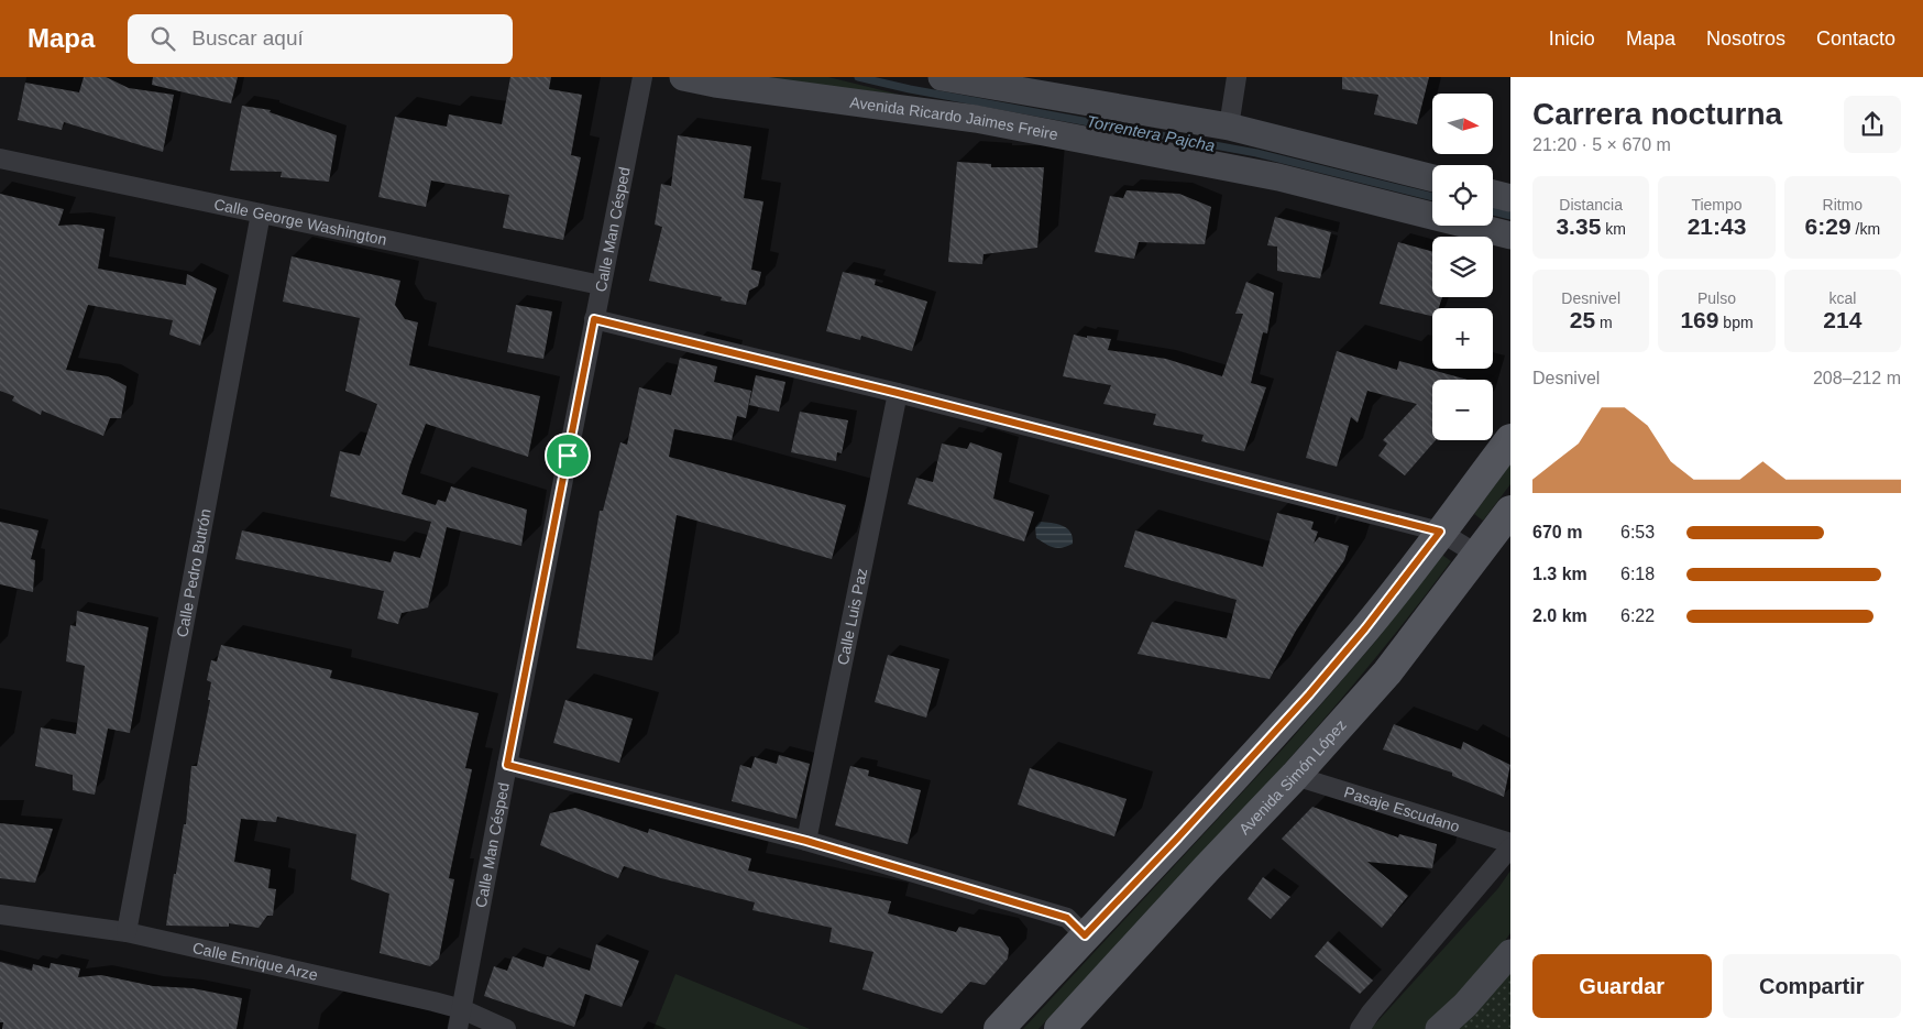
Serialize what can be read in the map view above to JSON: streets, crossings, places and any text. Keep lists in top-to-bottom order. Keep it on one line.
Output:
{"streets":{"main road":["Avenida Ricardo Jaimes Freire","Avenida Simón López"],"street":["Calle George Washington","Calle Man Césped","Calle Pedro Butrón","Calle Luis Paz","Pasaje Escudano","Calle Enrique Arze"]},"crossings":[["Calle George Washington","Calle Man Césped"],["Calle George Washington","Calle Pedro Butrón"],["Calle Man Césped","Calle Enrique Arze"],["Calle Pedro Butrón","Calle Enrique Arze"],["Avenida Simón López","Pasaje Escudano"]],"water":["Torrentera Pajcha"],"north":"right","page":{"header":"Mapa","search":"Buscar aquí","nav":["Inicio","Mapa","Nosotros","Contacto"],"heading":["Carrera nocturna","21:20 · 5 × 670 m"],"map_buttons":["+","−"],"stats":[["Distancia","3.35 km"],["Tiempo","21:43"],["Ritmo","6:29 /km"],["Desnivel","25 m"],["Pulso","169 bpm"],["kcal","214"]],"chart":["Desnivel","208–212 m"],"list":[{"name":"670 m","note":"6:53"},{"name":"1.3 km","note":"6:18"},{"name":"2.0 km","note":"6:22"}],"buttons":["Guardar","Compartir"]}}
